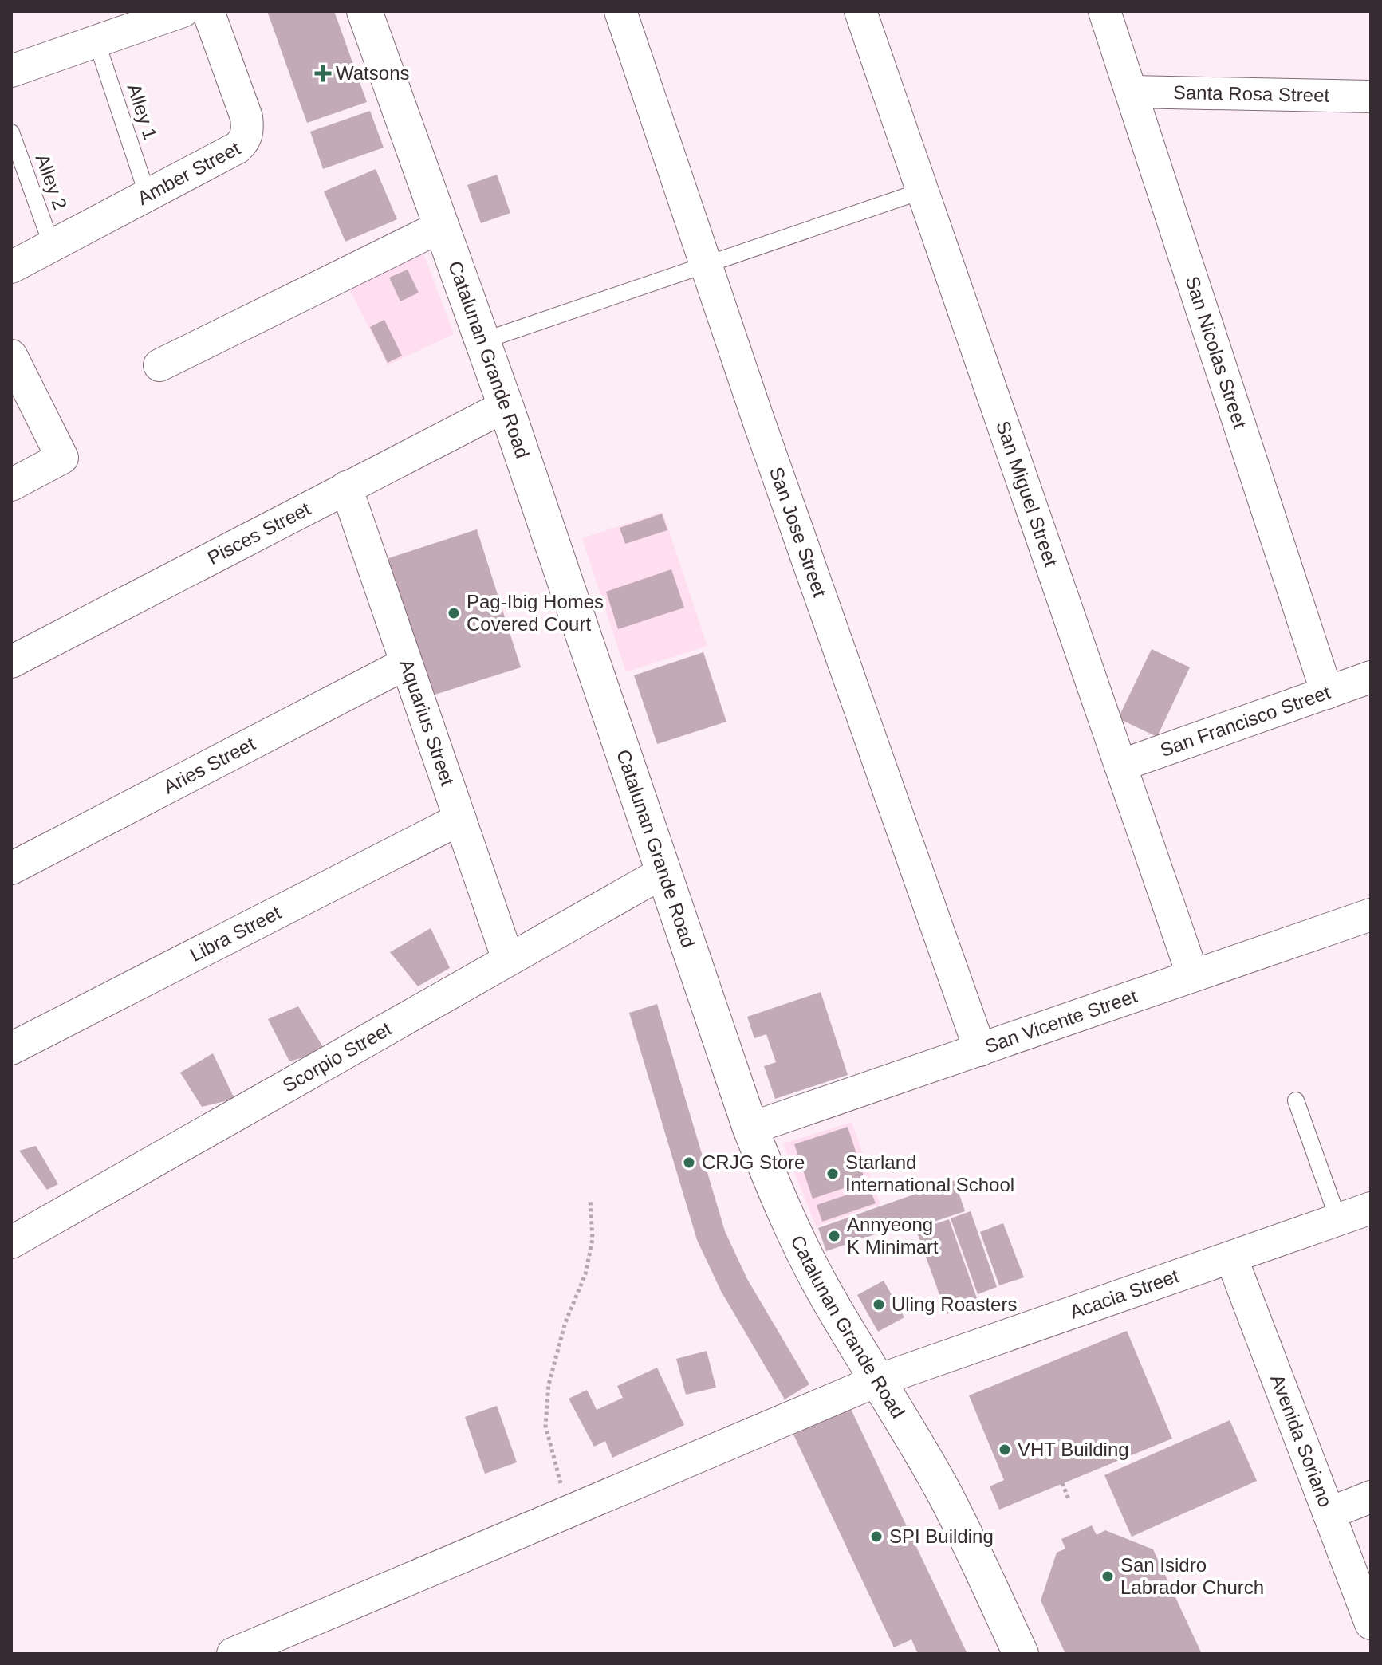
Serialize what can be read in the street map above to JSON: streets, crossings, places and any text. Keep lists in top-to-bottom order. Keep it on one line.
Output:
{"streets":{"main road":["Catalunan Grande Road"],"street":["Santa Rosa Street","Amber Street","San Nicolas Street","San Miguel Street","San Jose Street","Pisces Street","San Francisco Street","Aquarius Street","Aries Street","Libra Street","San Vicente Street","Scorpio Street","Acacia Street","Avenida Soriano"],"lane":["Alley 1","Alley 2"]},"crossings":[["Santa Rosa Street","San Nicolas Street"],["Alley 1","Amber Street"],["Amber Street","Alley 2"],["San Nicolas Street","San Francisco Street"],["Catalunan Grande Road","Pisces Street"],["Catalunan Grande Road","San Vicente Street"],["Catalunan Grande Road","Scorpio Street"],["Catalunan Grande Road","Acacia Street"],["San Miguel Street","San Francisco Street"],["San Miguel Street","San Vicente Street"],["San Jose Street","San Vicente Street"],["Pisces Street","Aquarius Street"],["Aquarius Street","Aries Street"],["Aquarius Street","Libra Street"],["Aquarius Street","Scorpio Street"],["Acacia Street","Avenida Soriano"]],"places":{"health":["Watsons"],"other":["Pag-Ibig Homes Covered Court","CRJG Store","Starland International School","Annyeong K Minimart","Uling Roasters","VHT Building","SPI Building","San Isidro Labrador Church"]}}
